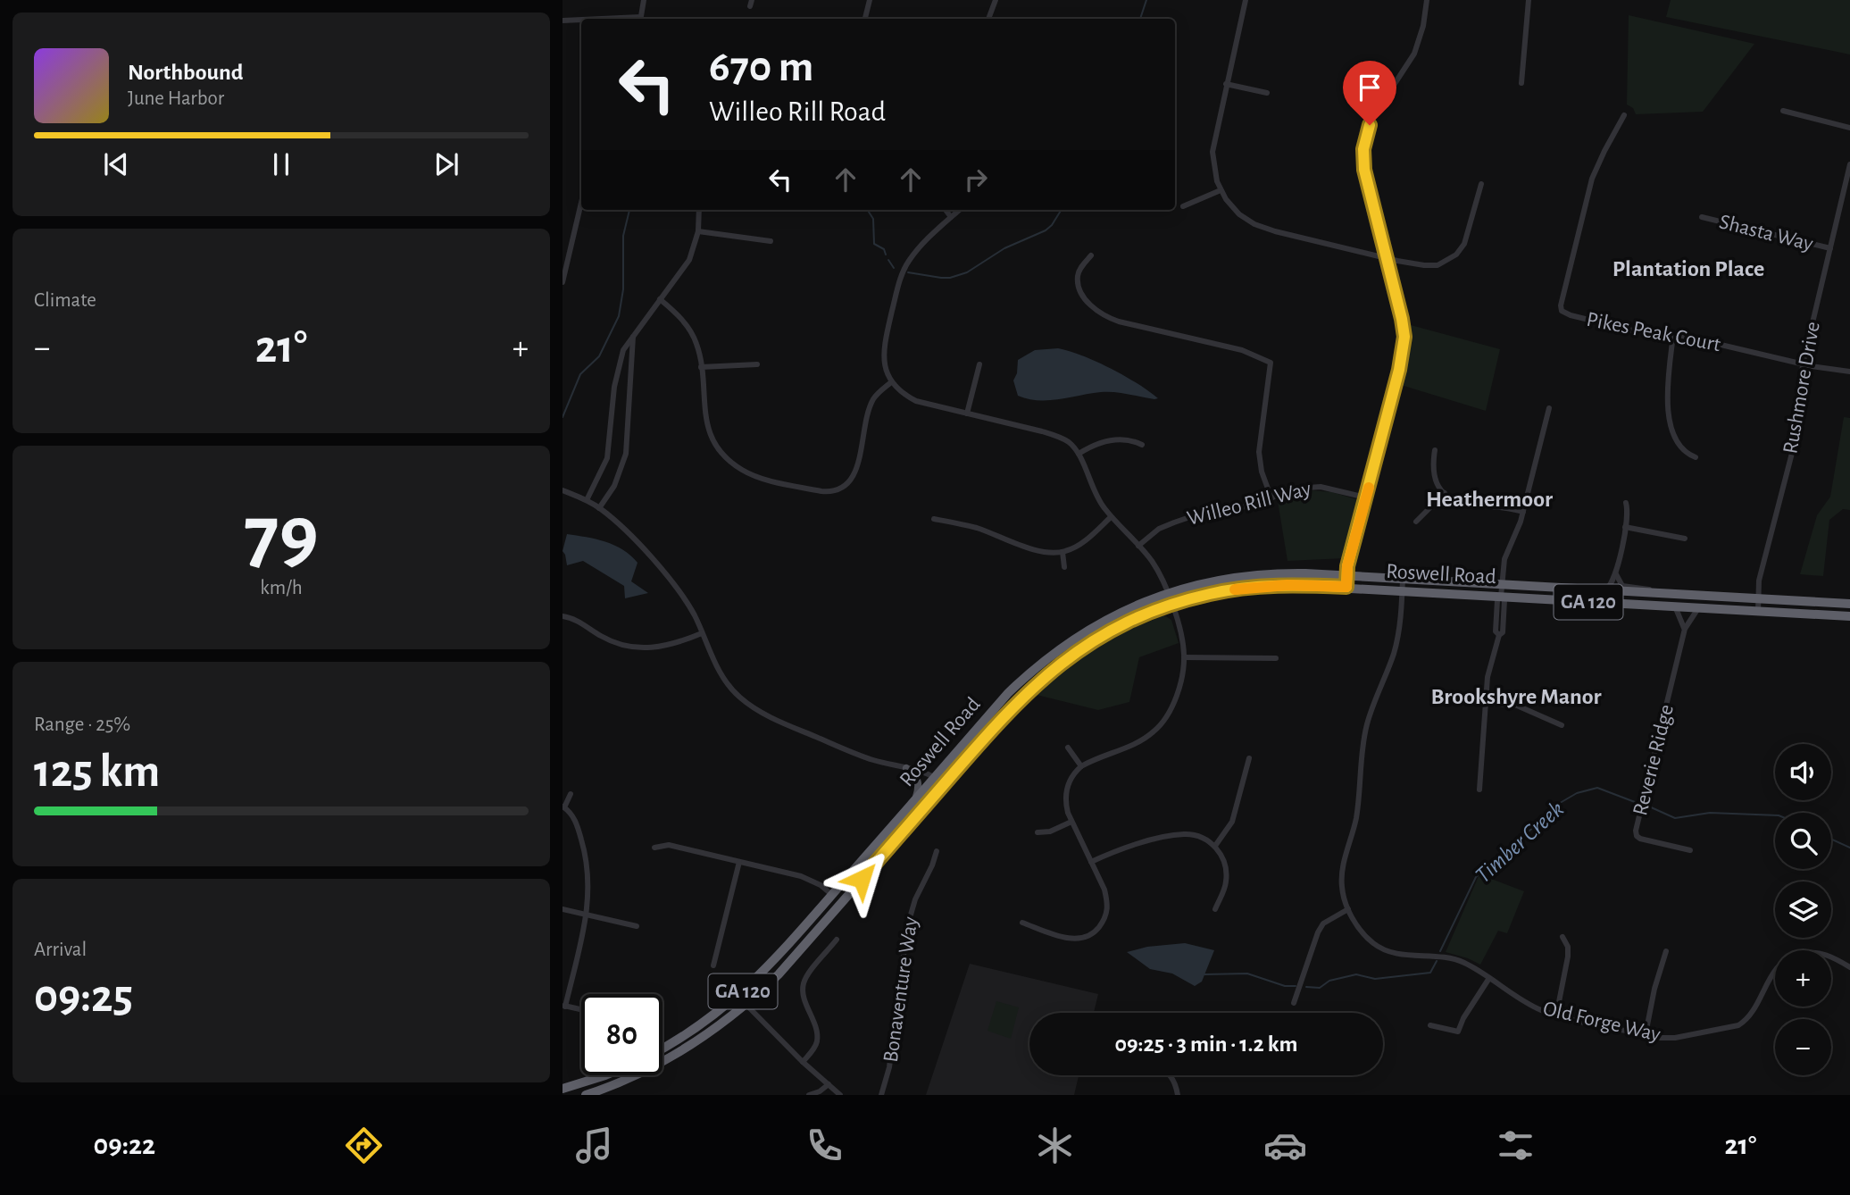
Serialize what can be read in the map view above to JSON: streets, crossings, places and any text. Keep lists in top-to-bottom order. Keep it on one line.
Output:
{"streets":{"highway":["Roswell Road","GA 120"],"street":["Shasta Way","Pikes Peak Court","Rushmore Drive","Willeo Rill Way","Reverie Ridge","Bonaventure Way","Old Forge Way"]},"crossings":[["Shasta Way","Rushmore Drive"],["Pikes Peak Court","Rushmore Drive"],["Rushmore Drive","Roswell Road"],["Roswell Road","Reverie Ridge"],["Roswell Road","Old Forge Way"]],"districts":["Plantation Place","Heathermoor","Brookshyre Manor"],"water":["Timber Creek"],"page":{"turn":["670 m","Willeo Rill Road"],"song":["Northbound","June Harbor"],"tile":["Climate",["79","km/h"],["Range · 25%","125 km"],["Arrival","09:25"]],"heat":["−","21°","+"],"map_buttons":["+","−"],"limit":"80","trip":"09:25 · 3 min · 1.2 km","tabs":["09:22","21°"]}}
